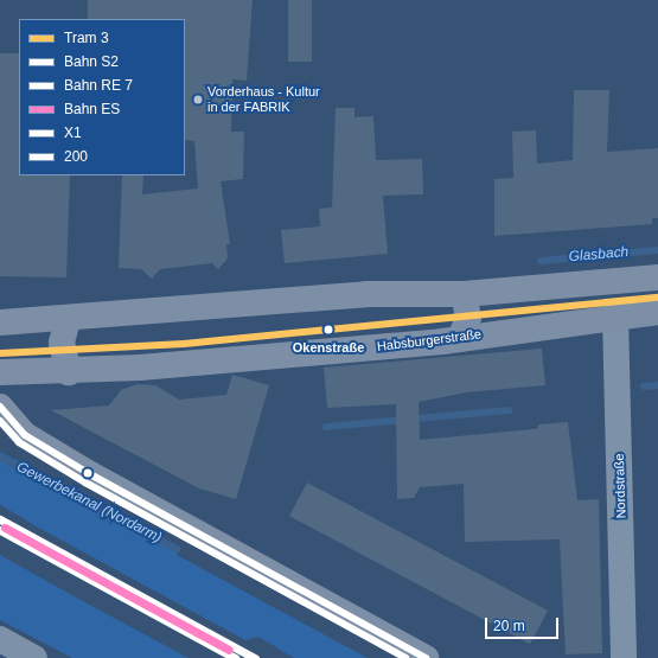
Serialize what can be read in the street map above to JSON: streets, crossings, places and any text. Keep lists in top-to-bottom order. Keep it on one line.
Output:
{"streets":{"main road":["Habsburgerstraße"],"street":["Nordstraße"]},"crossings":[["Habsburgerstraße","Nordstraße"]],"water":["Glasbach","Gewerbekanal (Nordarm)"],"places":["Vorderhaus - Kultur in der FABRIK","Okenstraße"],"lines":["tram line 3","transit line X1","transit line 200","rail line S2","rail line ES"],"legend":["Tram 3","Bahn S2","Bahn RE 7","Bahn ES","X1","200"],"scale_bar":"20 m"}
